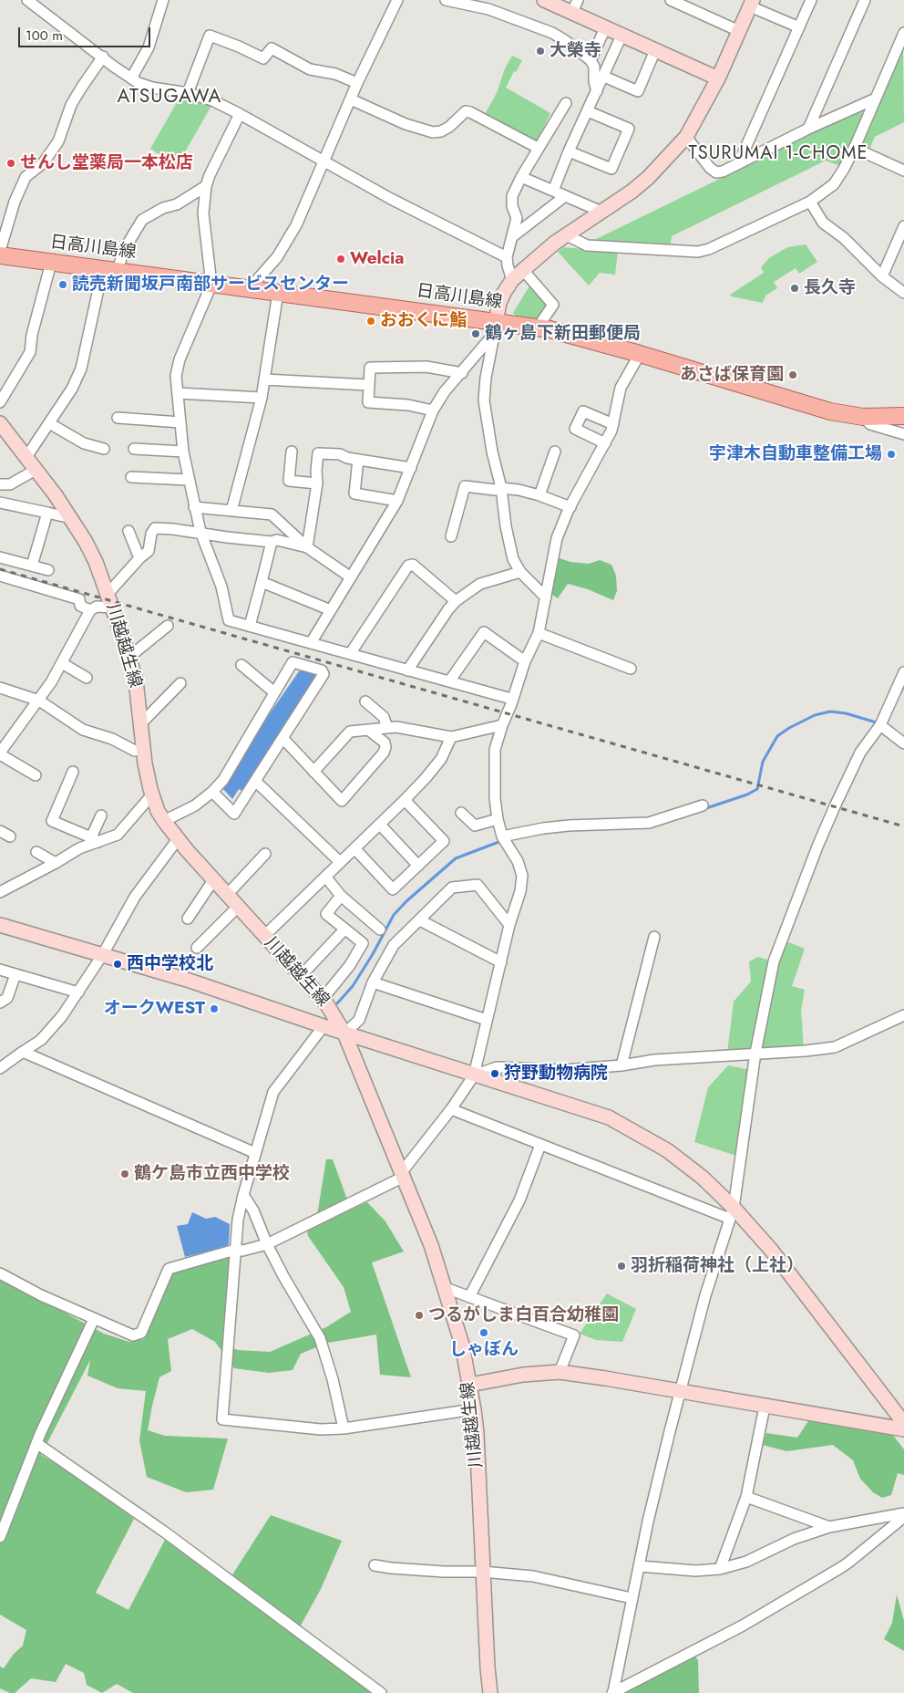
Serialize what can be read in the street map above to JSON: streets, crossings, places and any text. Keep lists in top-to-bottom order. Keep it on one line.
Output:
{"streets":{"main road":["日高川島線"],"street":["川越越生線"]},"districts":["ATSUGAWA","TSURUMAI 1-CHOME"],"places":["大榮寺","せんし堂薬局一本松店","Welcia","読売新聞坂戸南部サービスセンター","長久寺","おおくに鮨","鶴ヶ島下新田郵便局","あさば保育園","宇津木自動車整備工場","西中学校北","オークWEST","狩野動物病院","鶴ケ島市立西中学校","羽折稲荷神社（上社）","つるがしま白百合幼稚園","しゃぼん"],"scale_bar":"100 m"}
